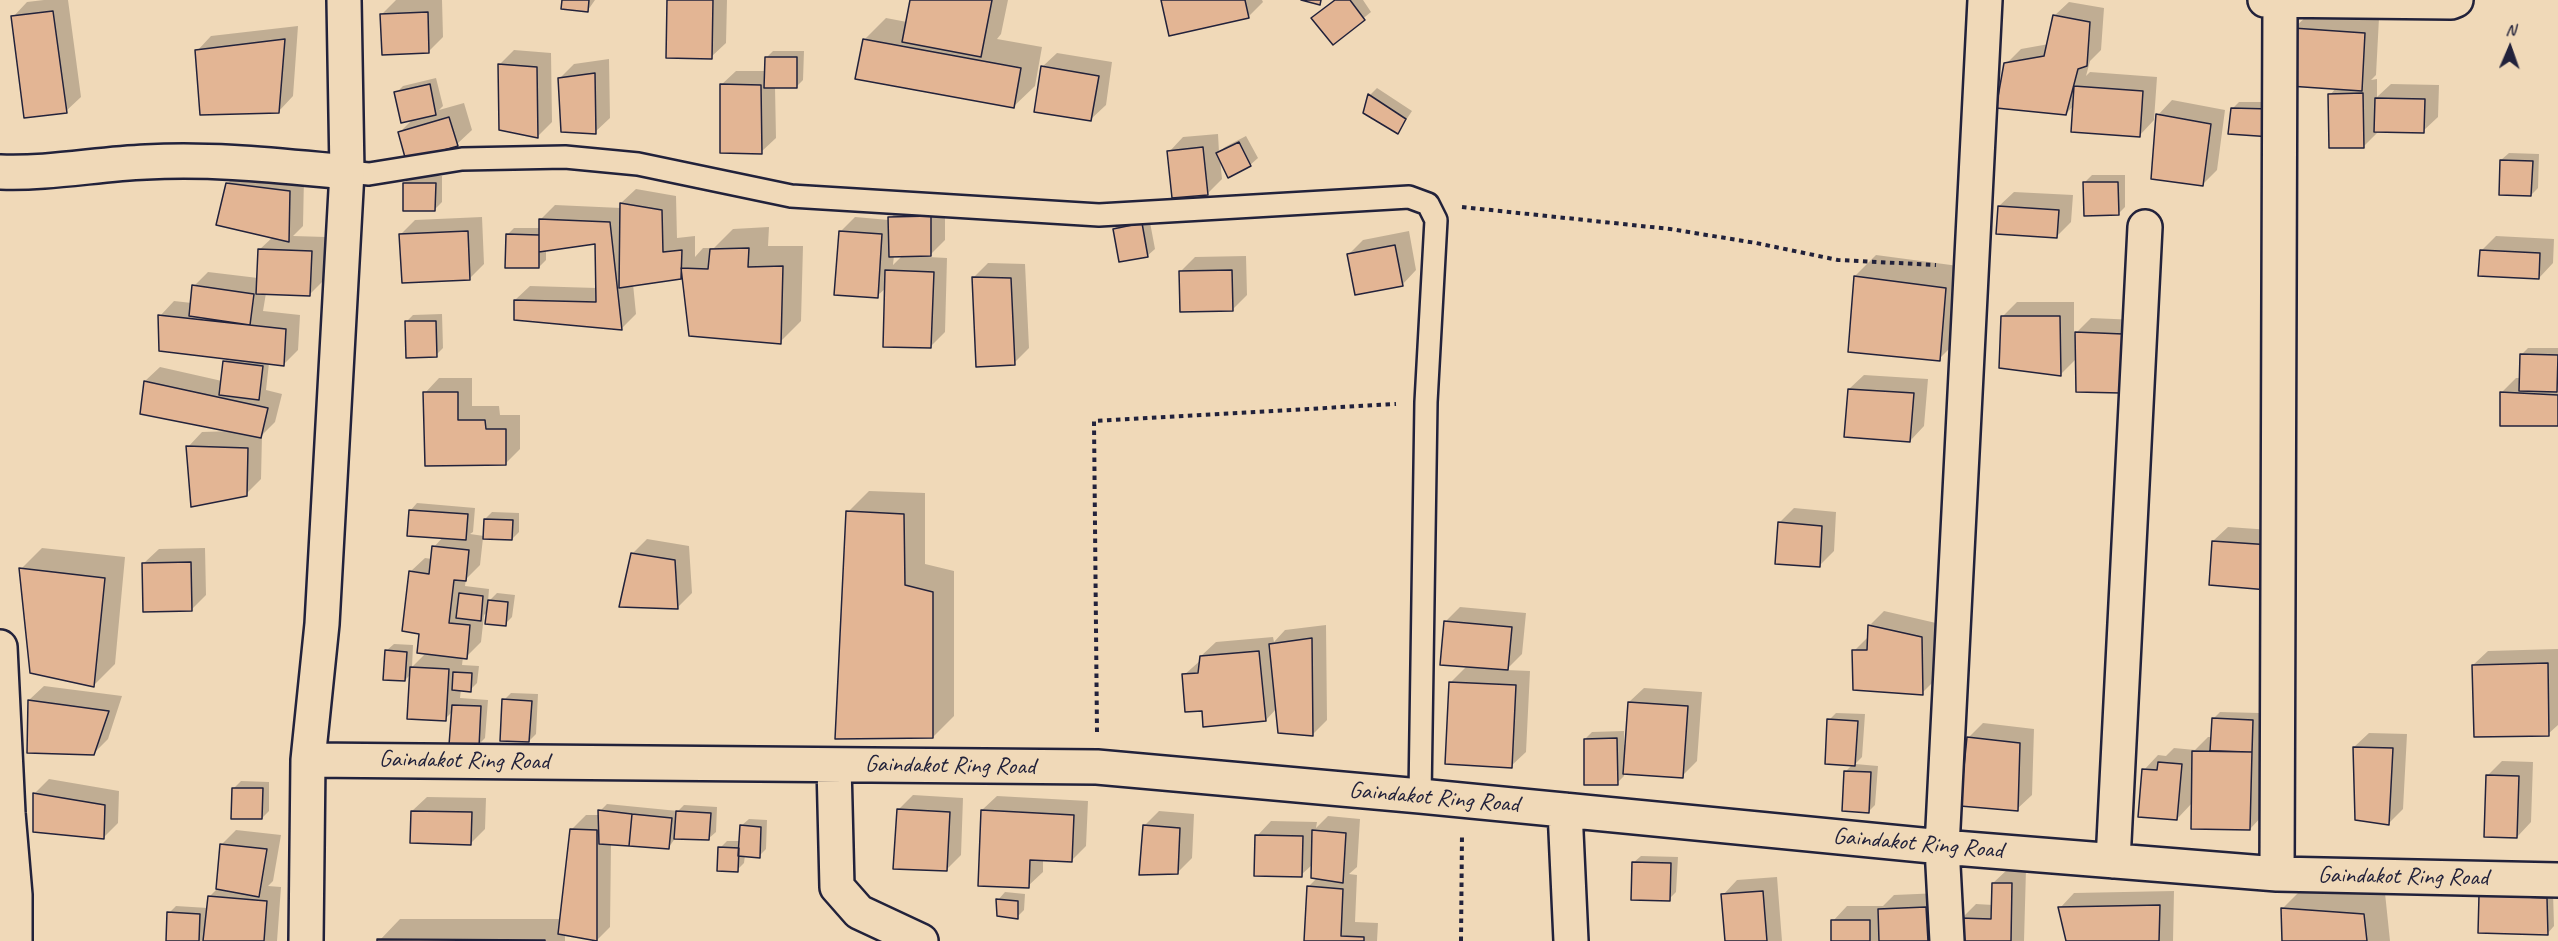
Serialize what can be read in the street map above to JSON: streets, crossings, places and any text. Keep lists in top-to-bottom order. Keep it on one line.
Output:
{"streets":{"street":["Gaindakot Ring Road"]},"north":"top"}
